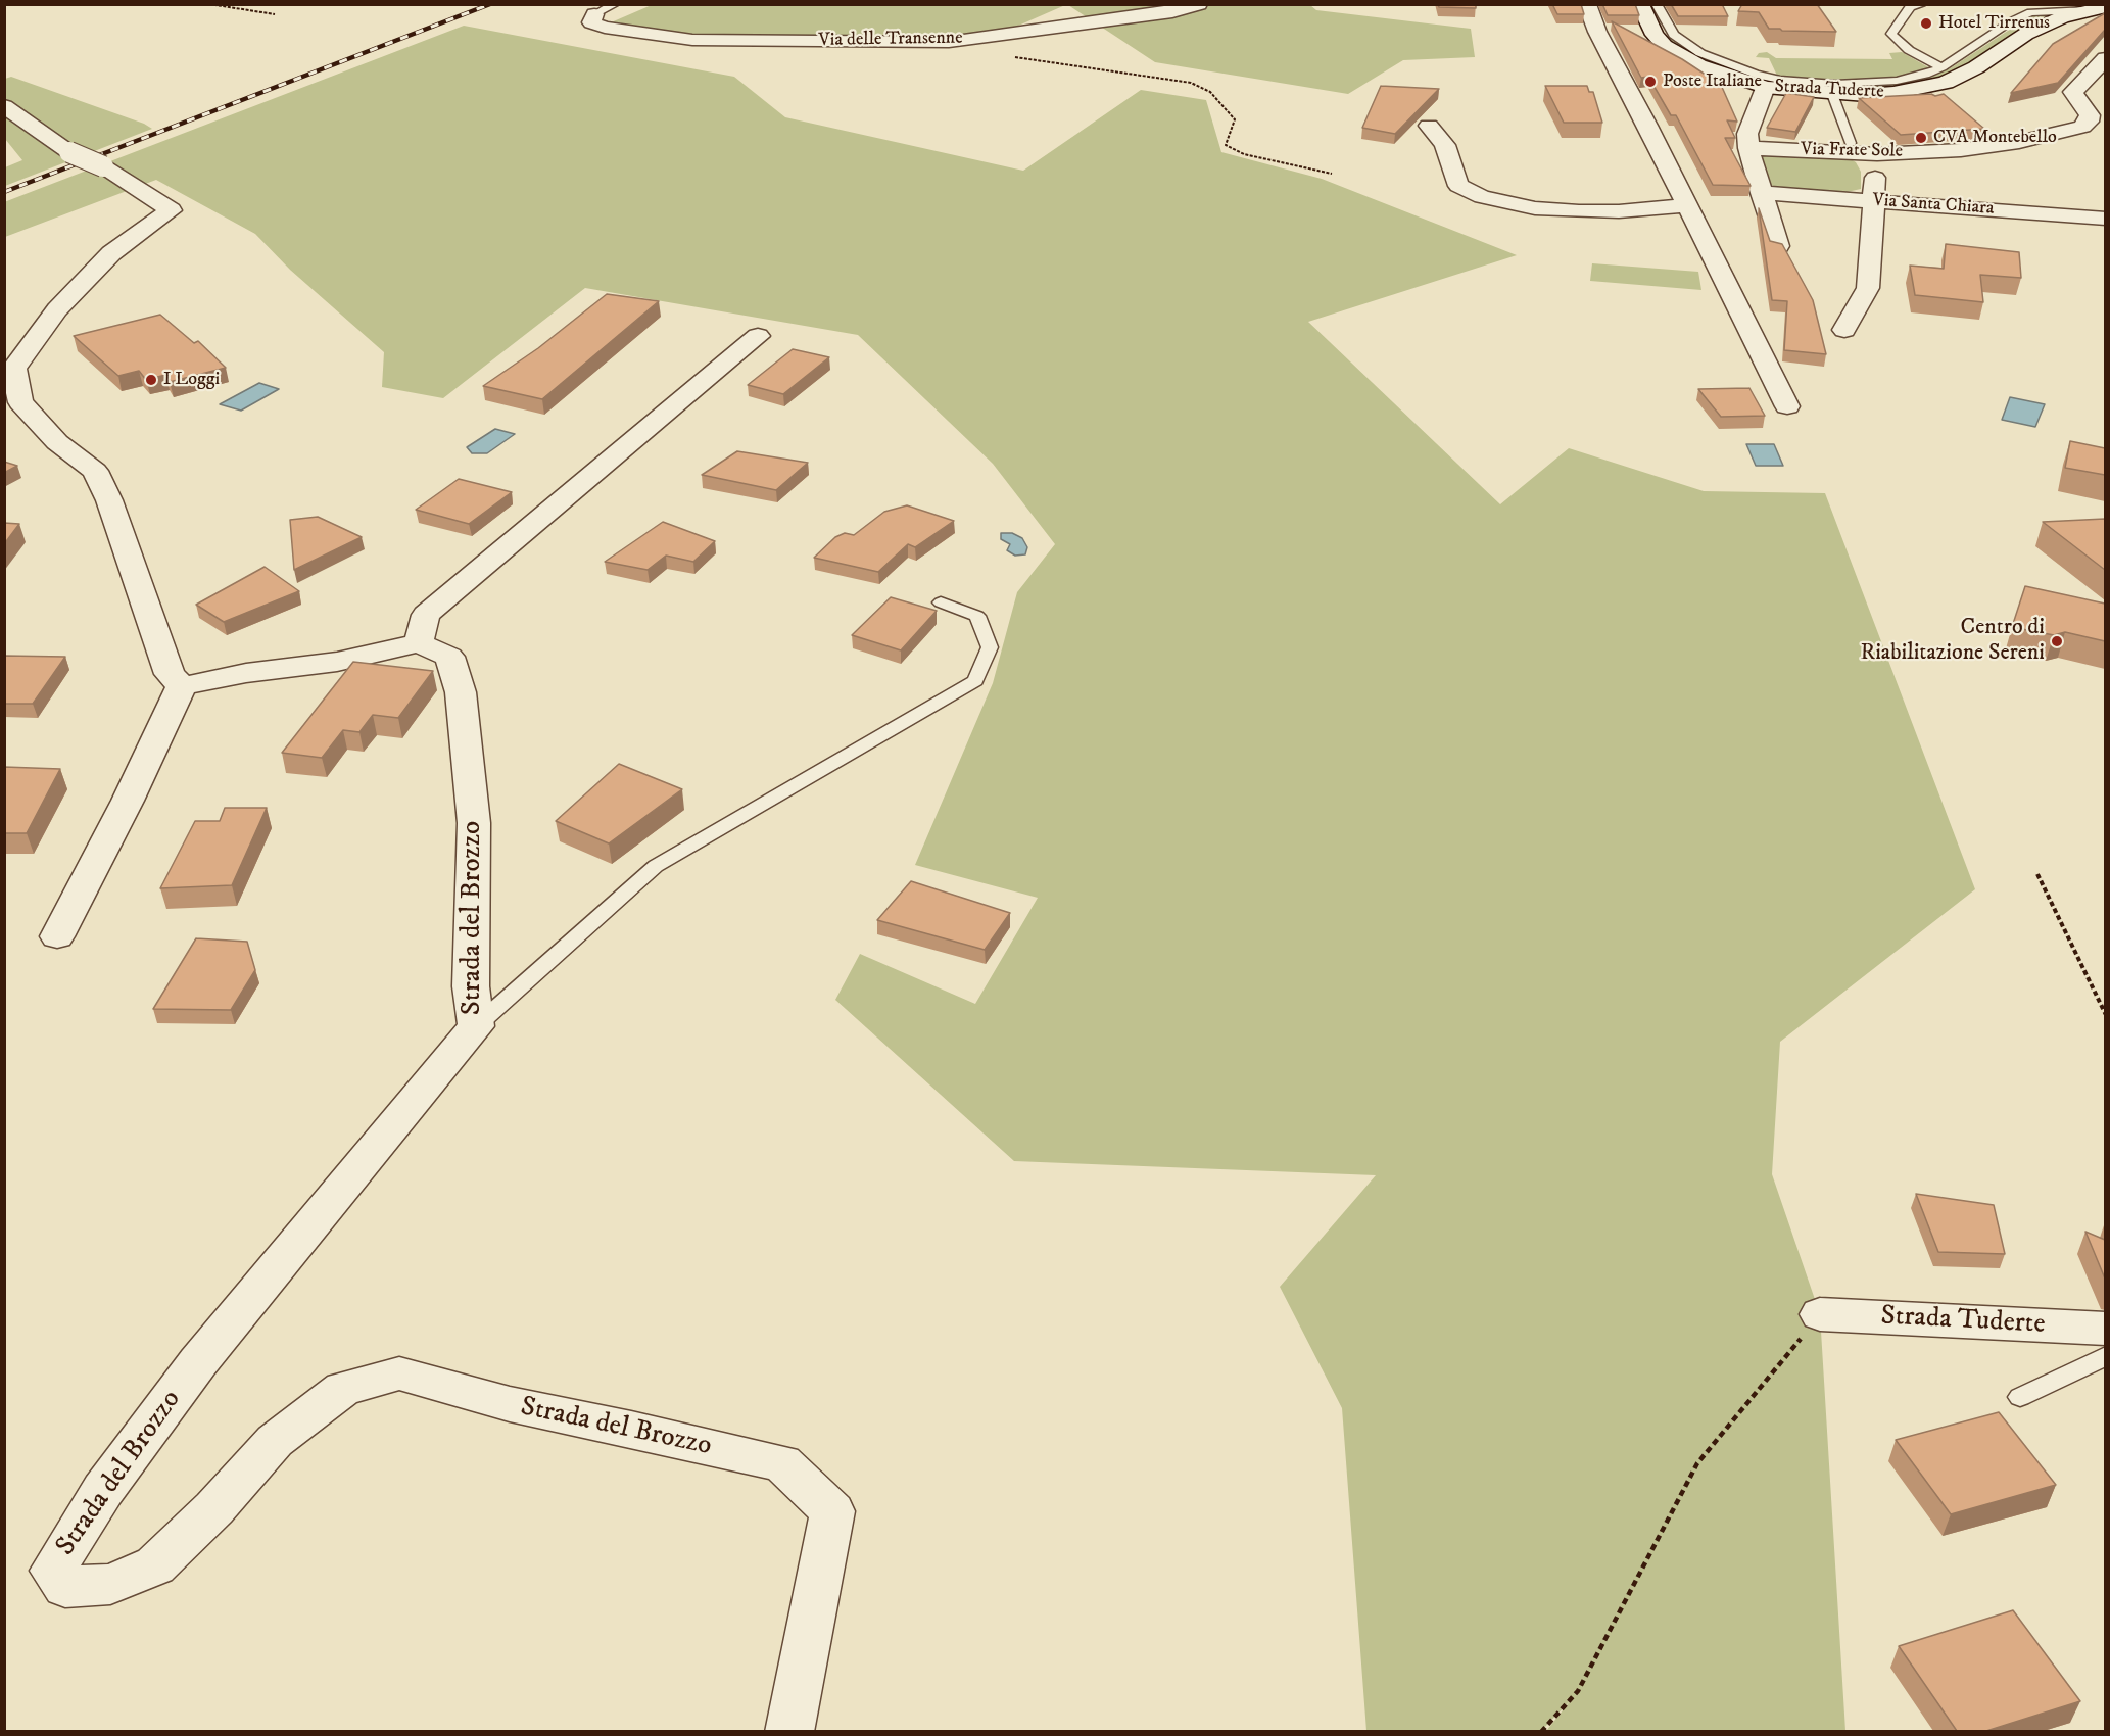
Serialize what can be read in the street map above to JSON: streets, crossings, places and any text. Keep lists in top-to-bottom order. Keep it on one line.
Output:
{"streets":{"street":["Via delle Transenne","Strada Tuderte","Via Frate Sole","Via Santa Chiara","Strada del Brozzo"]},"places":["Hotel Tirrenus","Poste Italiane","CVA Montebello","I Loggi","Centro di Riabilitazione Sereni"]}
